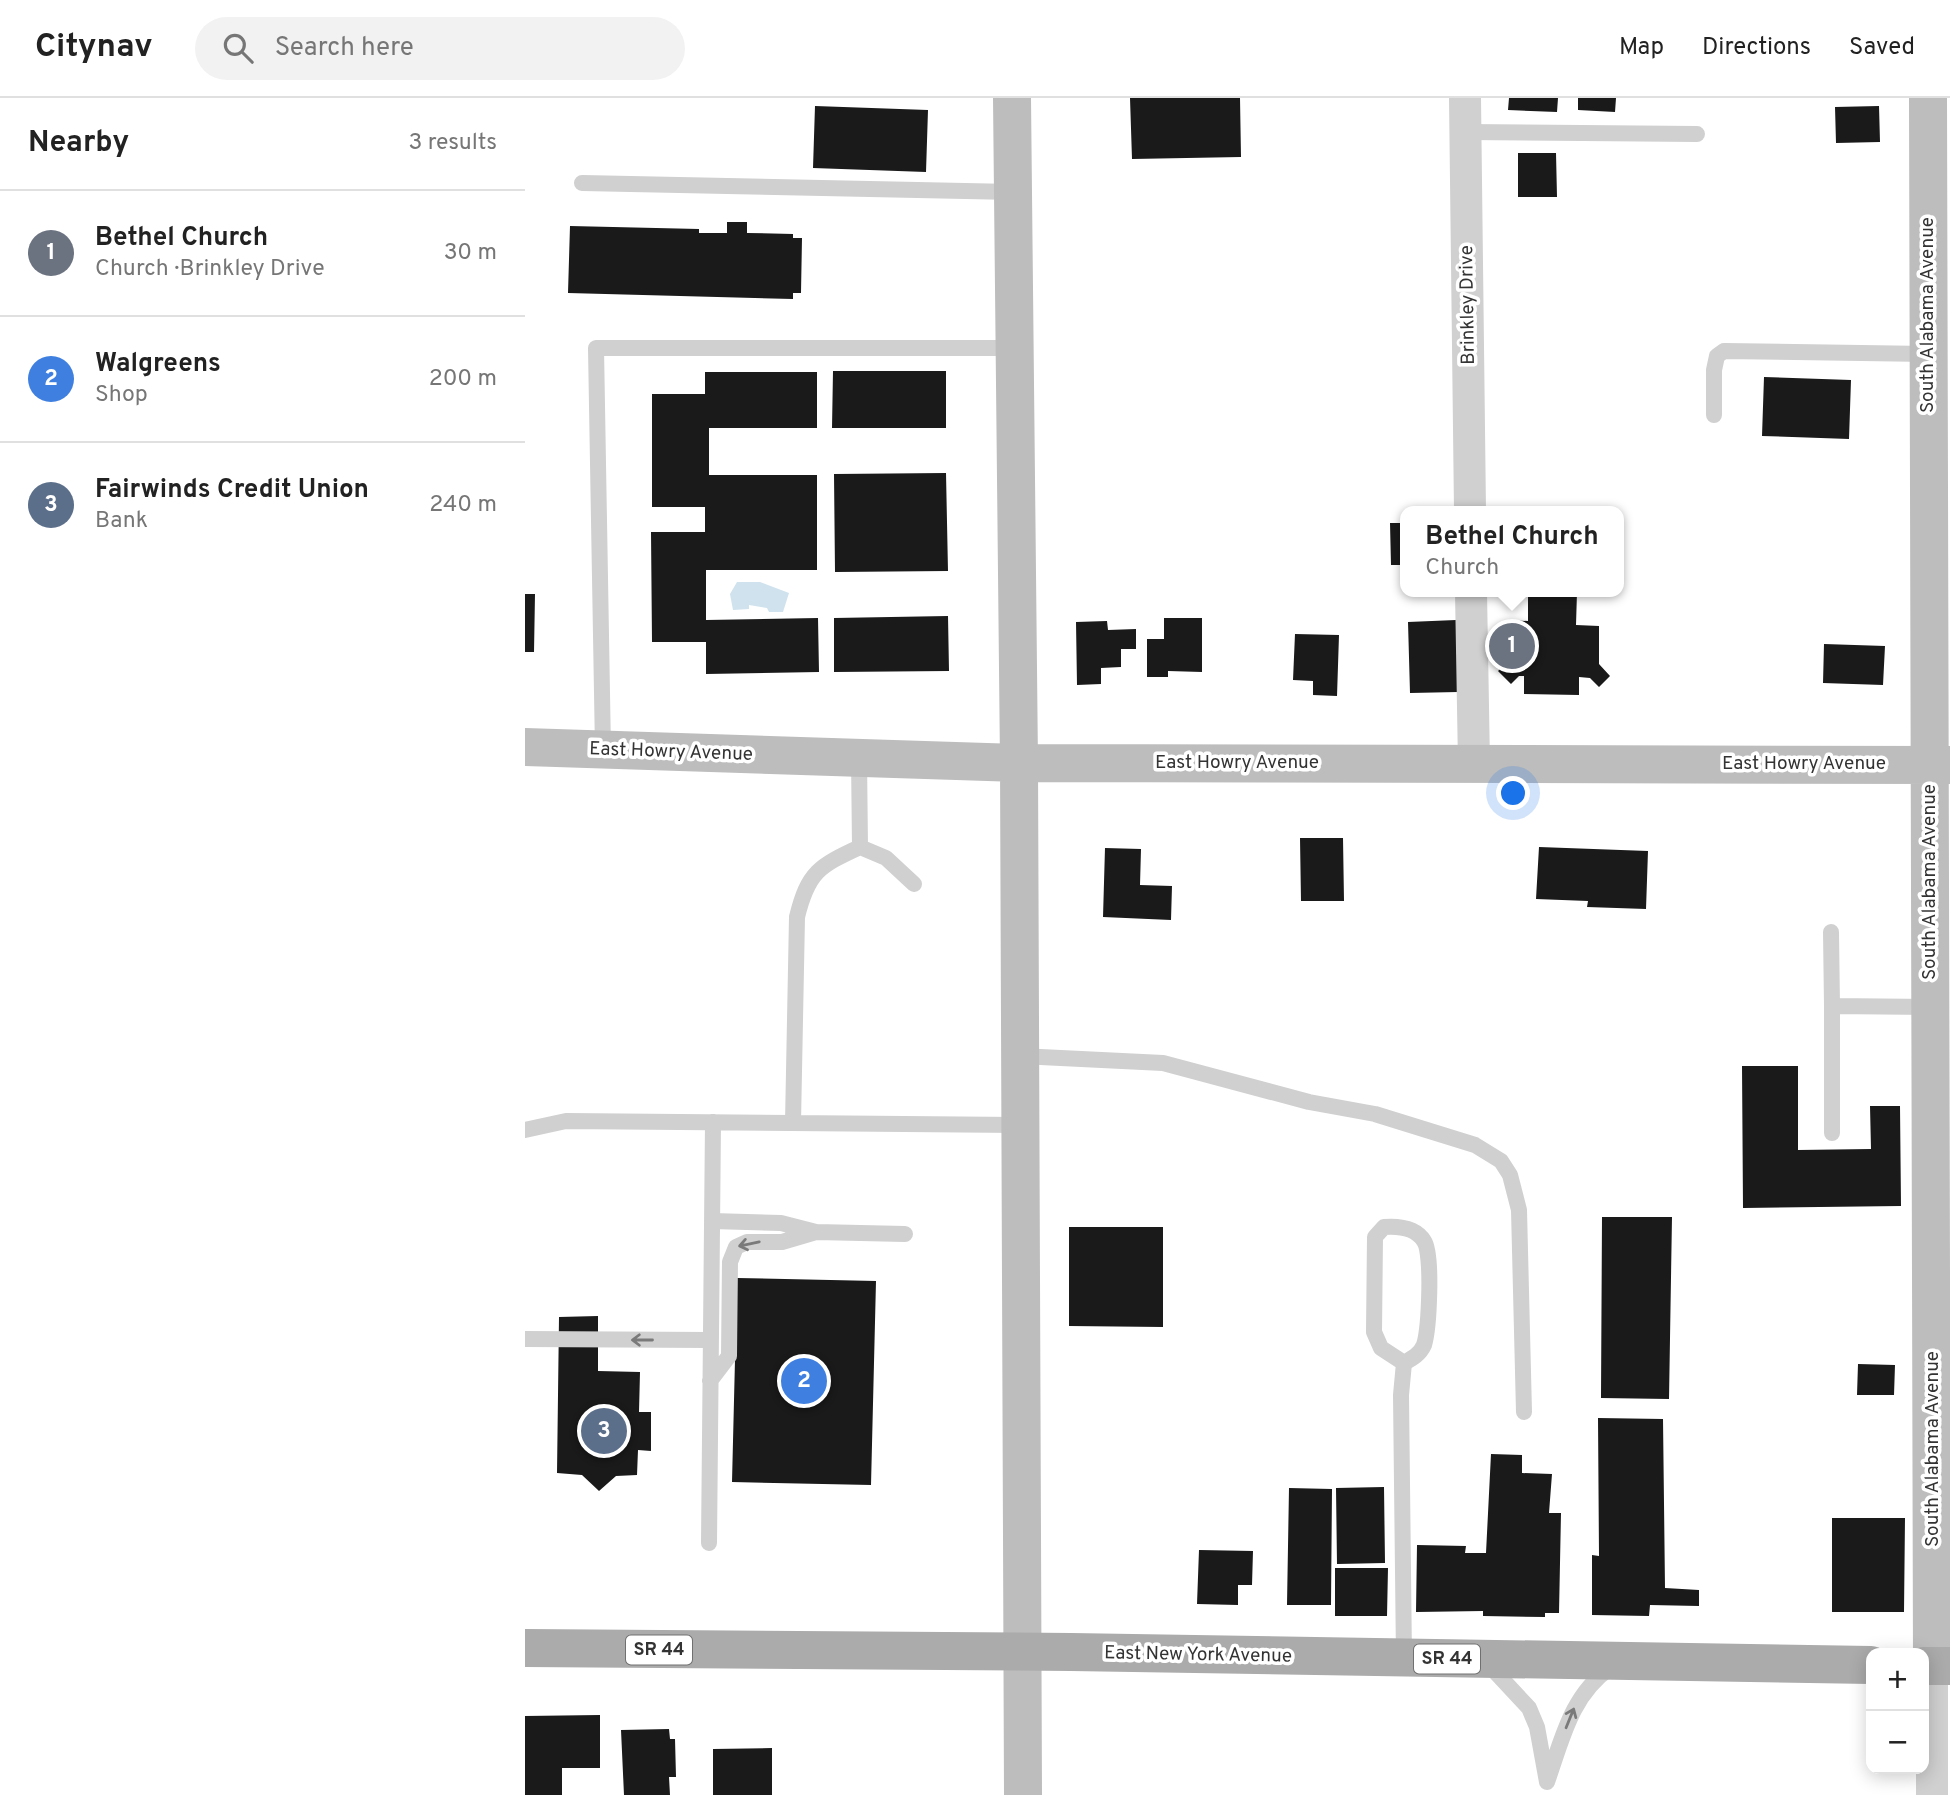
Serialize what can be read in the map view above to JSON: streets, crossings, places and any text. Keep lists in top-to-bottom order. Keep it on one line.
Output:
{"streets":{"main road":["SR 44","East New York Avenue"],"street":["Brinkley Drive","South Alabama Avenue","East Howry Avenue"]},"crossings":[["South Alabama Avenue","East Howry Avenue"]],"page":{"header":"Citynav","search":"Search here","nav":["Map","Directions","Saved"],"heading":["Nearby","3 results"],"list":[{"mark":"1","name":"Bethel Church","note":"Church · Brinkley Drive","value":"30 m"},{"mark":"2","name":"Walgreens","note":"Shop","value":"200 m"},{"mark":"3","name":"Fairwinds Credit Union","note":"Bank","value":"240 m"}],"popup":["Bethel Church","Church"],"pins":["1","2","3"],"map_buttons":["+","−"]}}
